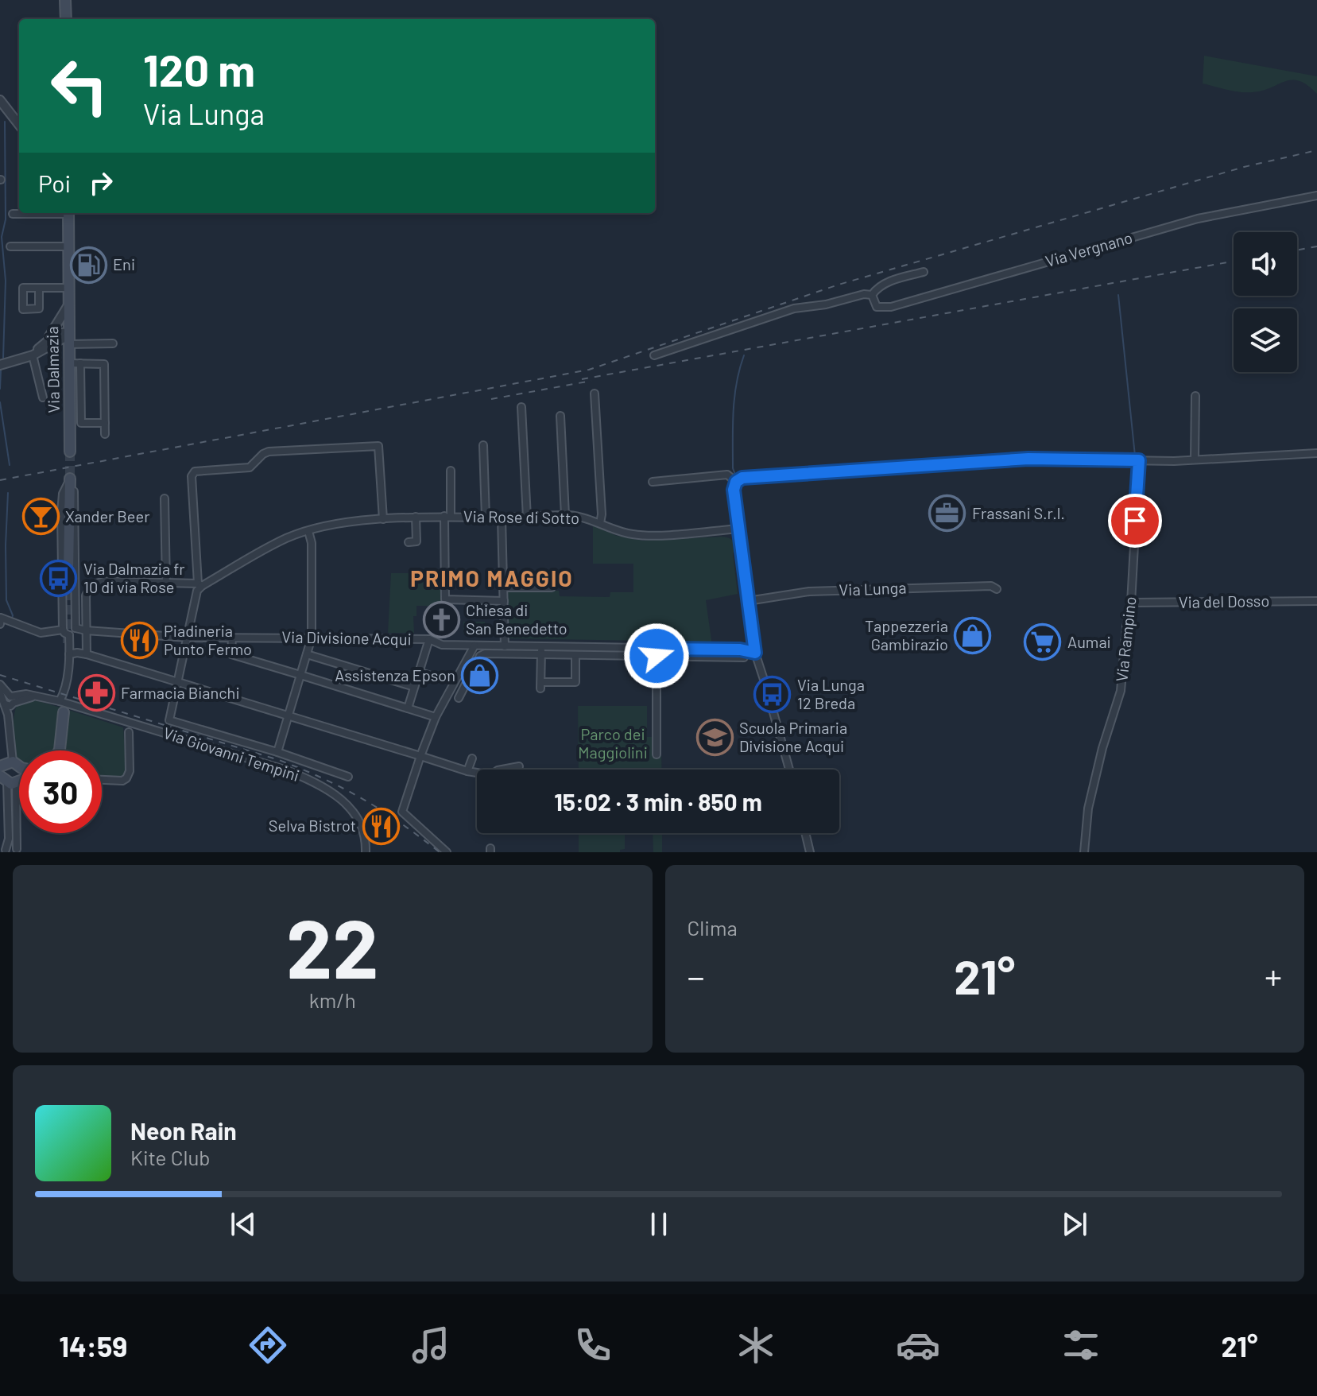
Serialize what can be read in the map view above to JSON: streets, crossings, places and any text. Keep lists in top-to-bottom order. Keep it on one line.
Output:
{"streets":{"main road":["Via Dalmazia"],"street":["Via Vergnano","Via Rose di Sotto","Via Lunga","Via del Dosso","Via Divisione Acqui","Via Rampino","Via Giovanni Tempini"]},"crossings":[["Via Rose di Sotto","Via Divisione Acqui"],["Via del Dosso","Via Rampino"]],"districts":["PRIMO MAGGIO"],"parks":["Parco dei Maggiolini"],"places":{"fuel station":["Eni"],"office":["Frassani S.r.l."],"bar":["Xander Beer"],"bus stop":["Via Dalmazia fr 10 di via Rose","Via Lunga 12 Breda"],"church":["Chiesa di San Benedetto"],"shop":["Tappezzeria Gambirazio","Assistenza Epson"],"restaurant":["Piadineria Punto Fermo","Selva Bistrot"],"supermarket":["Aumai"],"pharmacy":["Farmacia Bianchi"],"school or university":["Scuola Primaria Divisione Acqui"]},"page":{"turn":["120 m","Via Lunga"],"then":"Poi","limit":"30","trip":"15:02 · 3 min · 850 m","tile":[["22","km/h"],"Clima"],"heat":["−","21°","+"],"song":["Neon Rain","Kite Club"],"tabs":["14:59","21°"]}}
